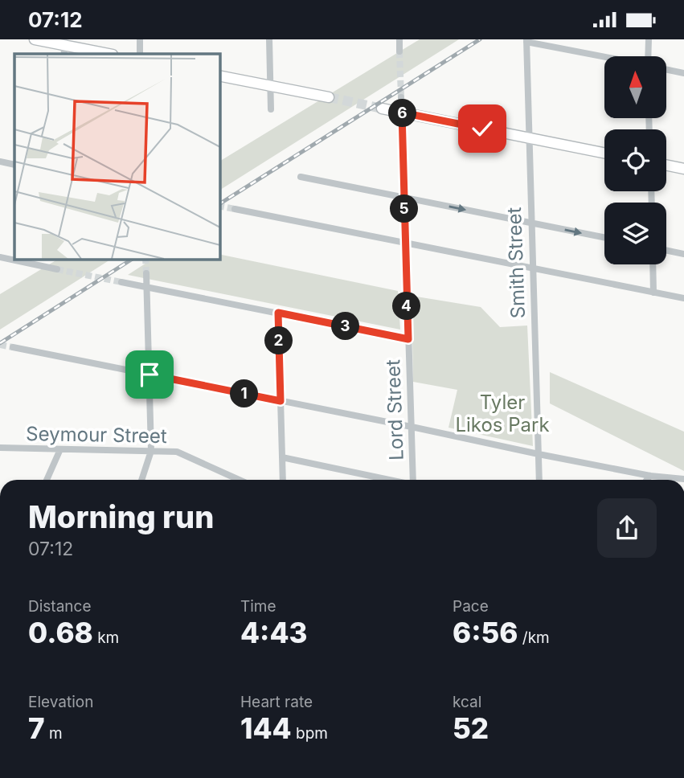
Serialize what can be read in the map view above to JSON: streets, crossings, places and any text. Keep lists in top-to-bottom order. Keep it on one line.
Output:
{"streets":{"street":["Smith Street","Lord Street","Seymour Street"]},"parks":["Tyler Likos Park"],"north":"top","page":{"status":"07:12","pins":["6","5","4","3","2","1"],"heading":["Morning run","07:12"],"stats":[["Distance","0.68 km"],["Time","4:43"],["Pace","6:56 /km"],["Elevation","7 m"],["Heart rate","144 bpm"],["kcal","52"]]}}
